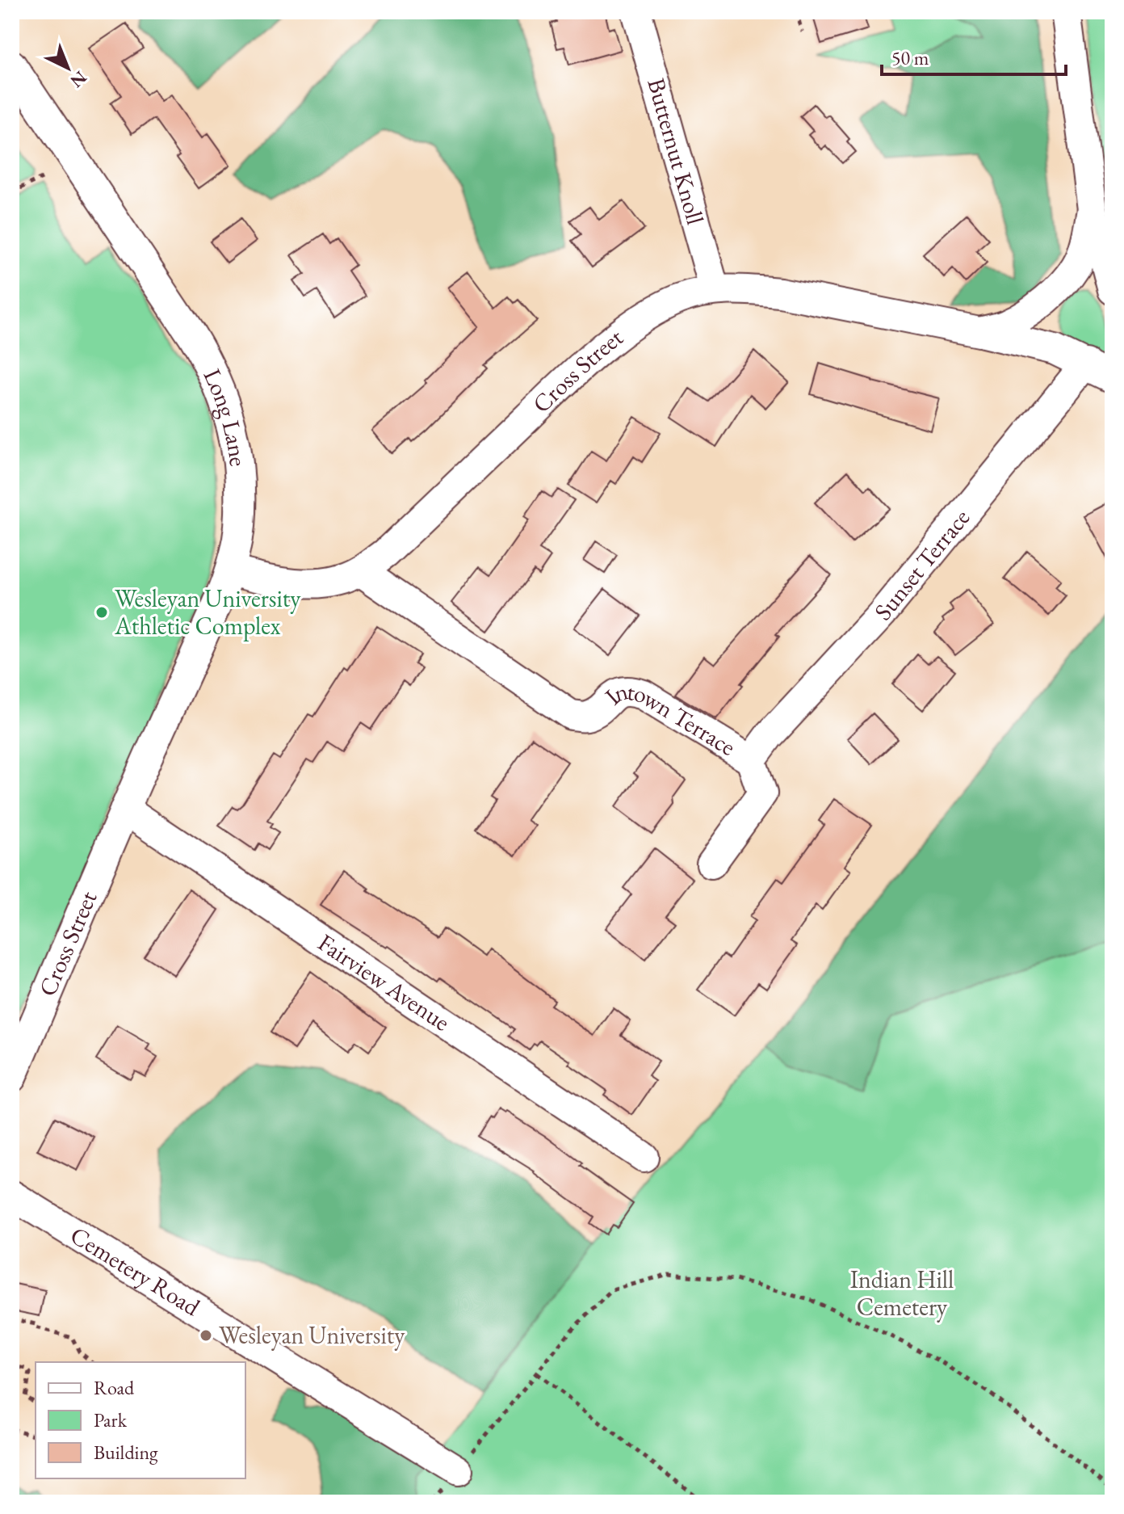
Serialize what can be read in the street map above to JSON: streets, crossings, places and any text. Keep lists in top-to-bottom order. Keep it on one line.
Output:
{"streets":{"street":["Butternut Knoll","Cross Street","Long Lane","Sunset Terrace","Intown Terrace","Fairview Avenue","Cemetery Road"]},"crossings":[["Butternut Knoll","Cross Street"],["Cross Street","Long Lane"],["Cross Street","Sunset Terrace"],["Cross Street","Intown Terrace"],["Cross Street","Fairview Avenue"],["Long Lane","Fairview Avenue"],["Sunset Terrace","Intown Terrace"]],"parks":["Indian Hill Cemetery"],"places":["Wesleyan University Athletic Complex","Wesleyan University"],"legend":["Road","Park","Building"],"scale_bar":"50 m","north":"bottom right"}
